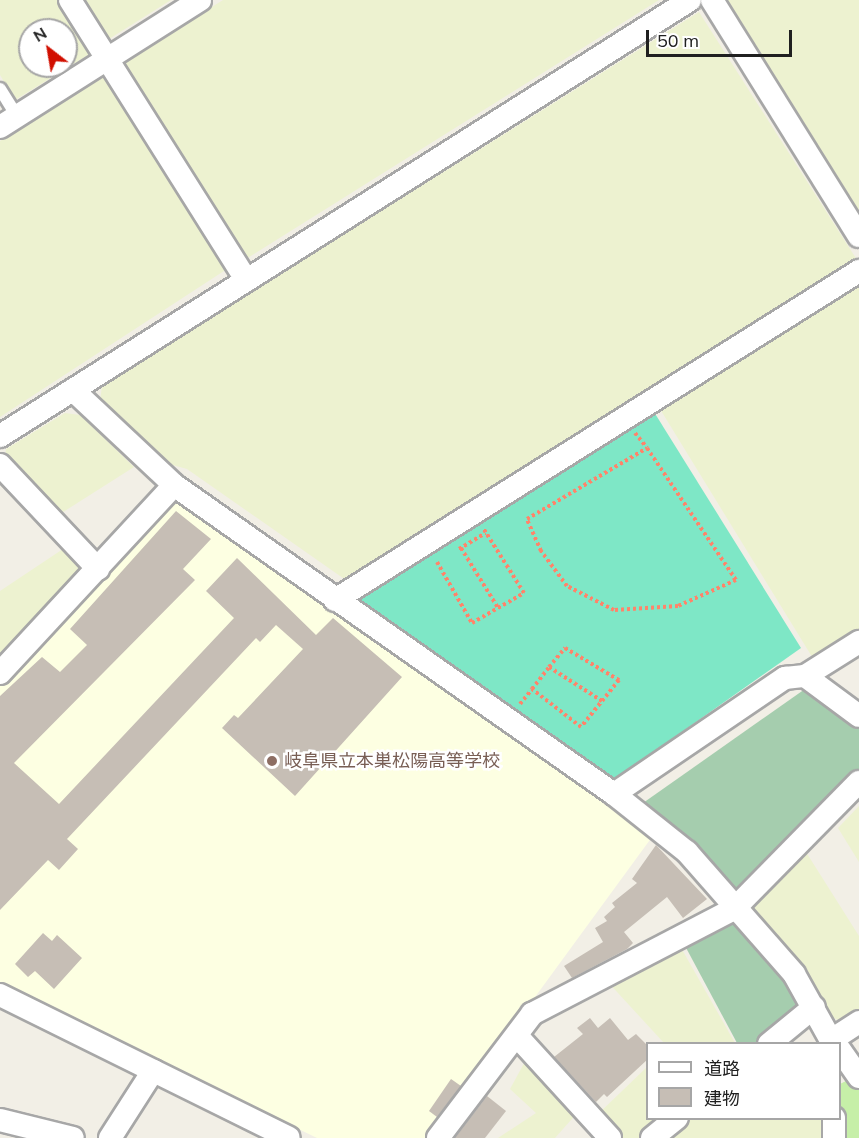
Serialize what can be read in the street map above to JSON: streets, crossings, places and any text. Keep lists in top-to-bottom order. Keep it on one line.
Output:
{"places":["岐阜県立本巣松陽高等学校"],"legend":["道路","建物"],"scale_bar":"50 m","north":"top left"}
